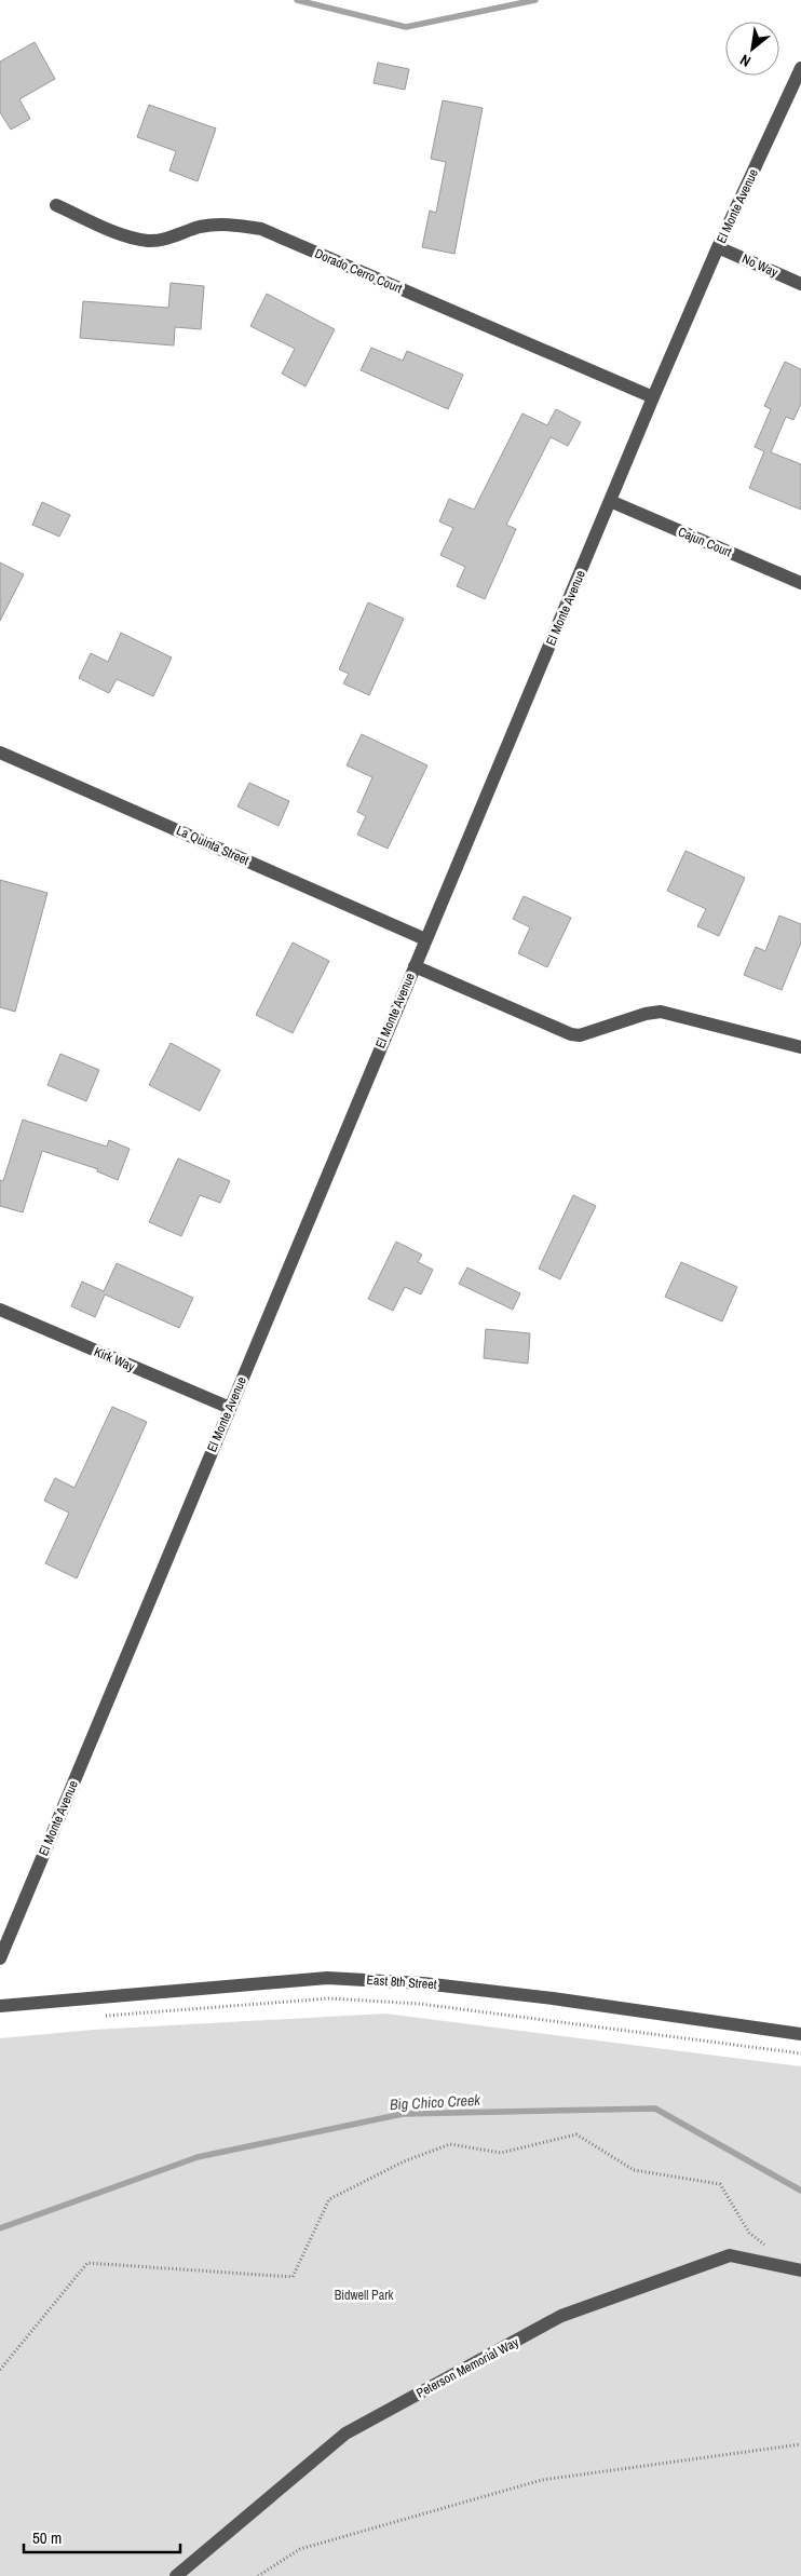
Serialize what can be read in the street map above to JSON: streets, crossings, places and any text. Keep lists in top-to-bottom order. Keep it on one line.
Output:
{"streets":{"street":["El Monte Avenue","No Way","Dorado Cerro Court","Cajun Court","La Quinta Street","Kirk Way","East 8th Street","Peterson Memorial Way"]},"crossings":[["El Monte Avenue","No Way"],["El Monte Avenue","Dorado Cerro Court"],["El Monte Avenue","Cajun Court"],["El Monte Avenue","La Quinta Street"],["El Monte Avenue","Kirk Way"]],"water":["Big Chico Creek"],"parks":["Bidwell Park"],"scale_bar":"50 m","north":"bottom left"}
